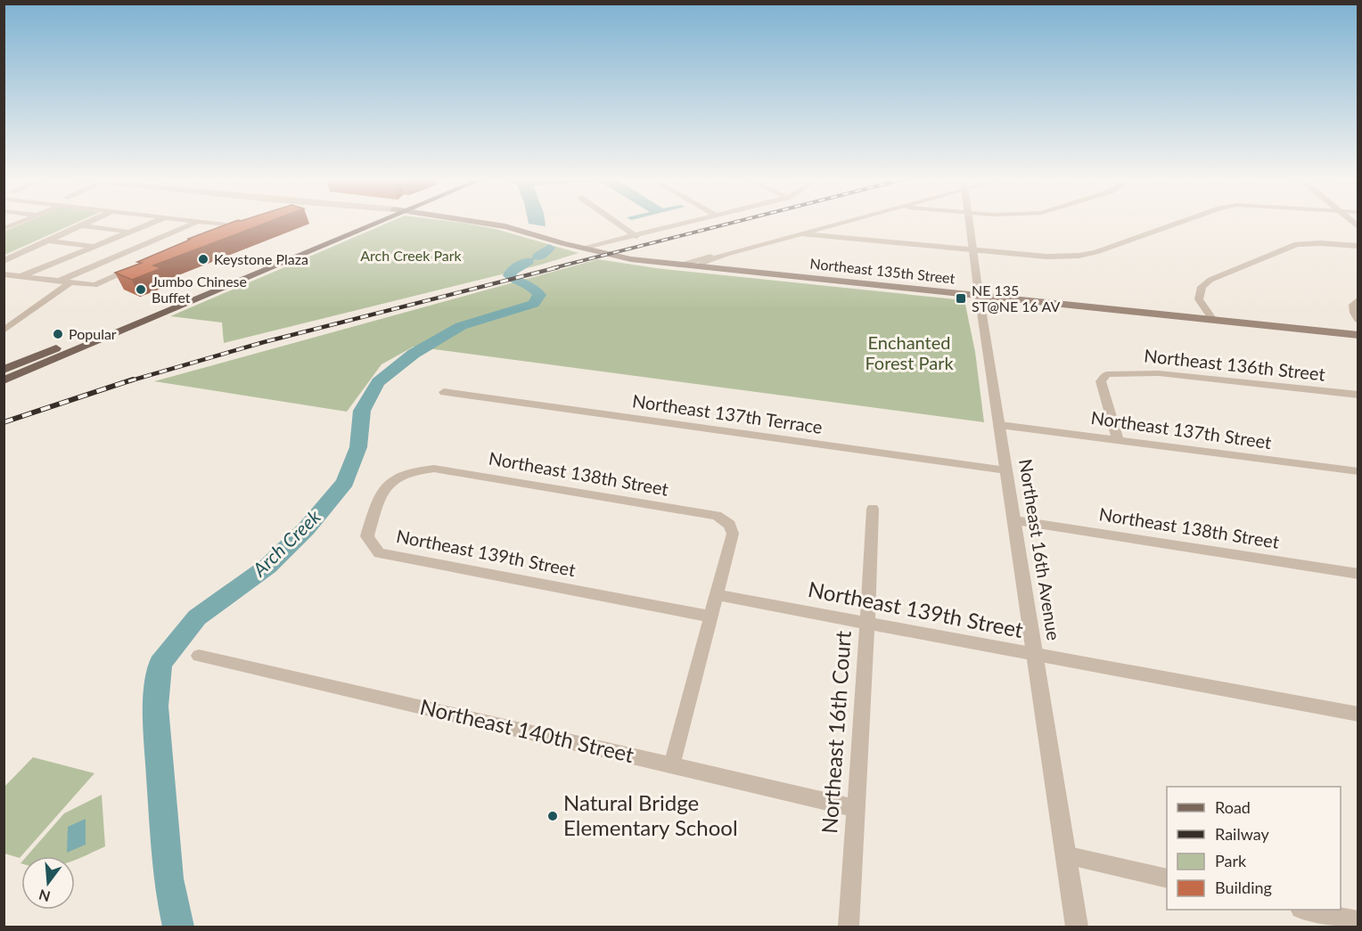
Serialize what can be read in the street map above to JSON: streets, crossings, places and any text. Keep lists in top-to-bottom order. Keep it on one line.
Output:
{"streets":{"main road":["Northeast 135th Street"],"street":["Northeast 136th Street","Northeast 137th Terrace","Northeast 137th Street","Northeast 138th Street","Northeast 16th Avenue","Northeast 139th Street","Northeast 140th Street","Northeast 16th Court"]},"crossings":[["Northeast 135th Street","Northeast 16th Avenue"],["Northeast 136th Street","Northeast 137th Street"],["Northeast 137th Terrace","Northeast 16th Avenue"],["Northeast 137th Street","Northeast 16th Avenue"],["Northeast 138th Street","Northeast 16th Avenue"],["Northeast 138th Street","Northeast 139th Street"],["Northeast 16th Avenue","Northeast 139th Street"],["Northeast 139th Street","Northeast 16th Court"],["Northeast 140th Street","Northeast 16th Court"]],"water":["Arch Creek"],"parks":["Arch Creek Park","Enchanted Forest Park"],"places":{"other":["Keystone Plaza","Jumbo Chinese Buffet","Popular","Natural Bridge Elementary School"],"transit":["NE 135 ST@NE 16 AV"]},"legend":["Road","Railway","Park","Building"],"north":"bottom"}
